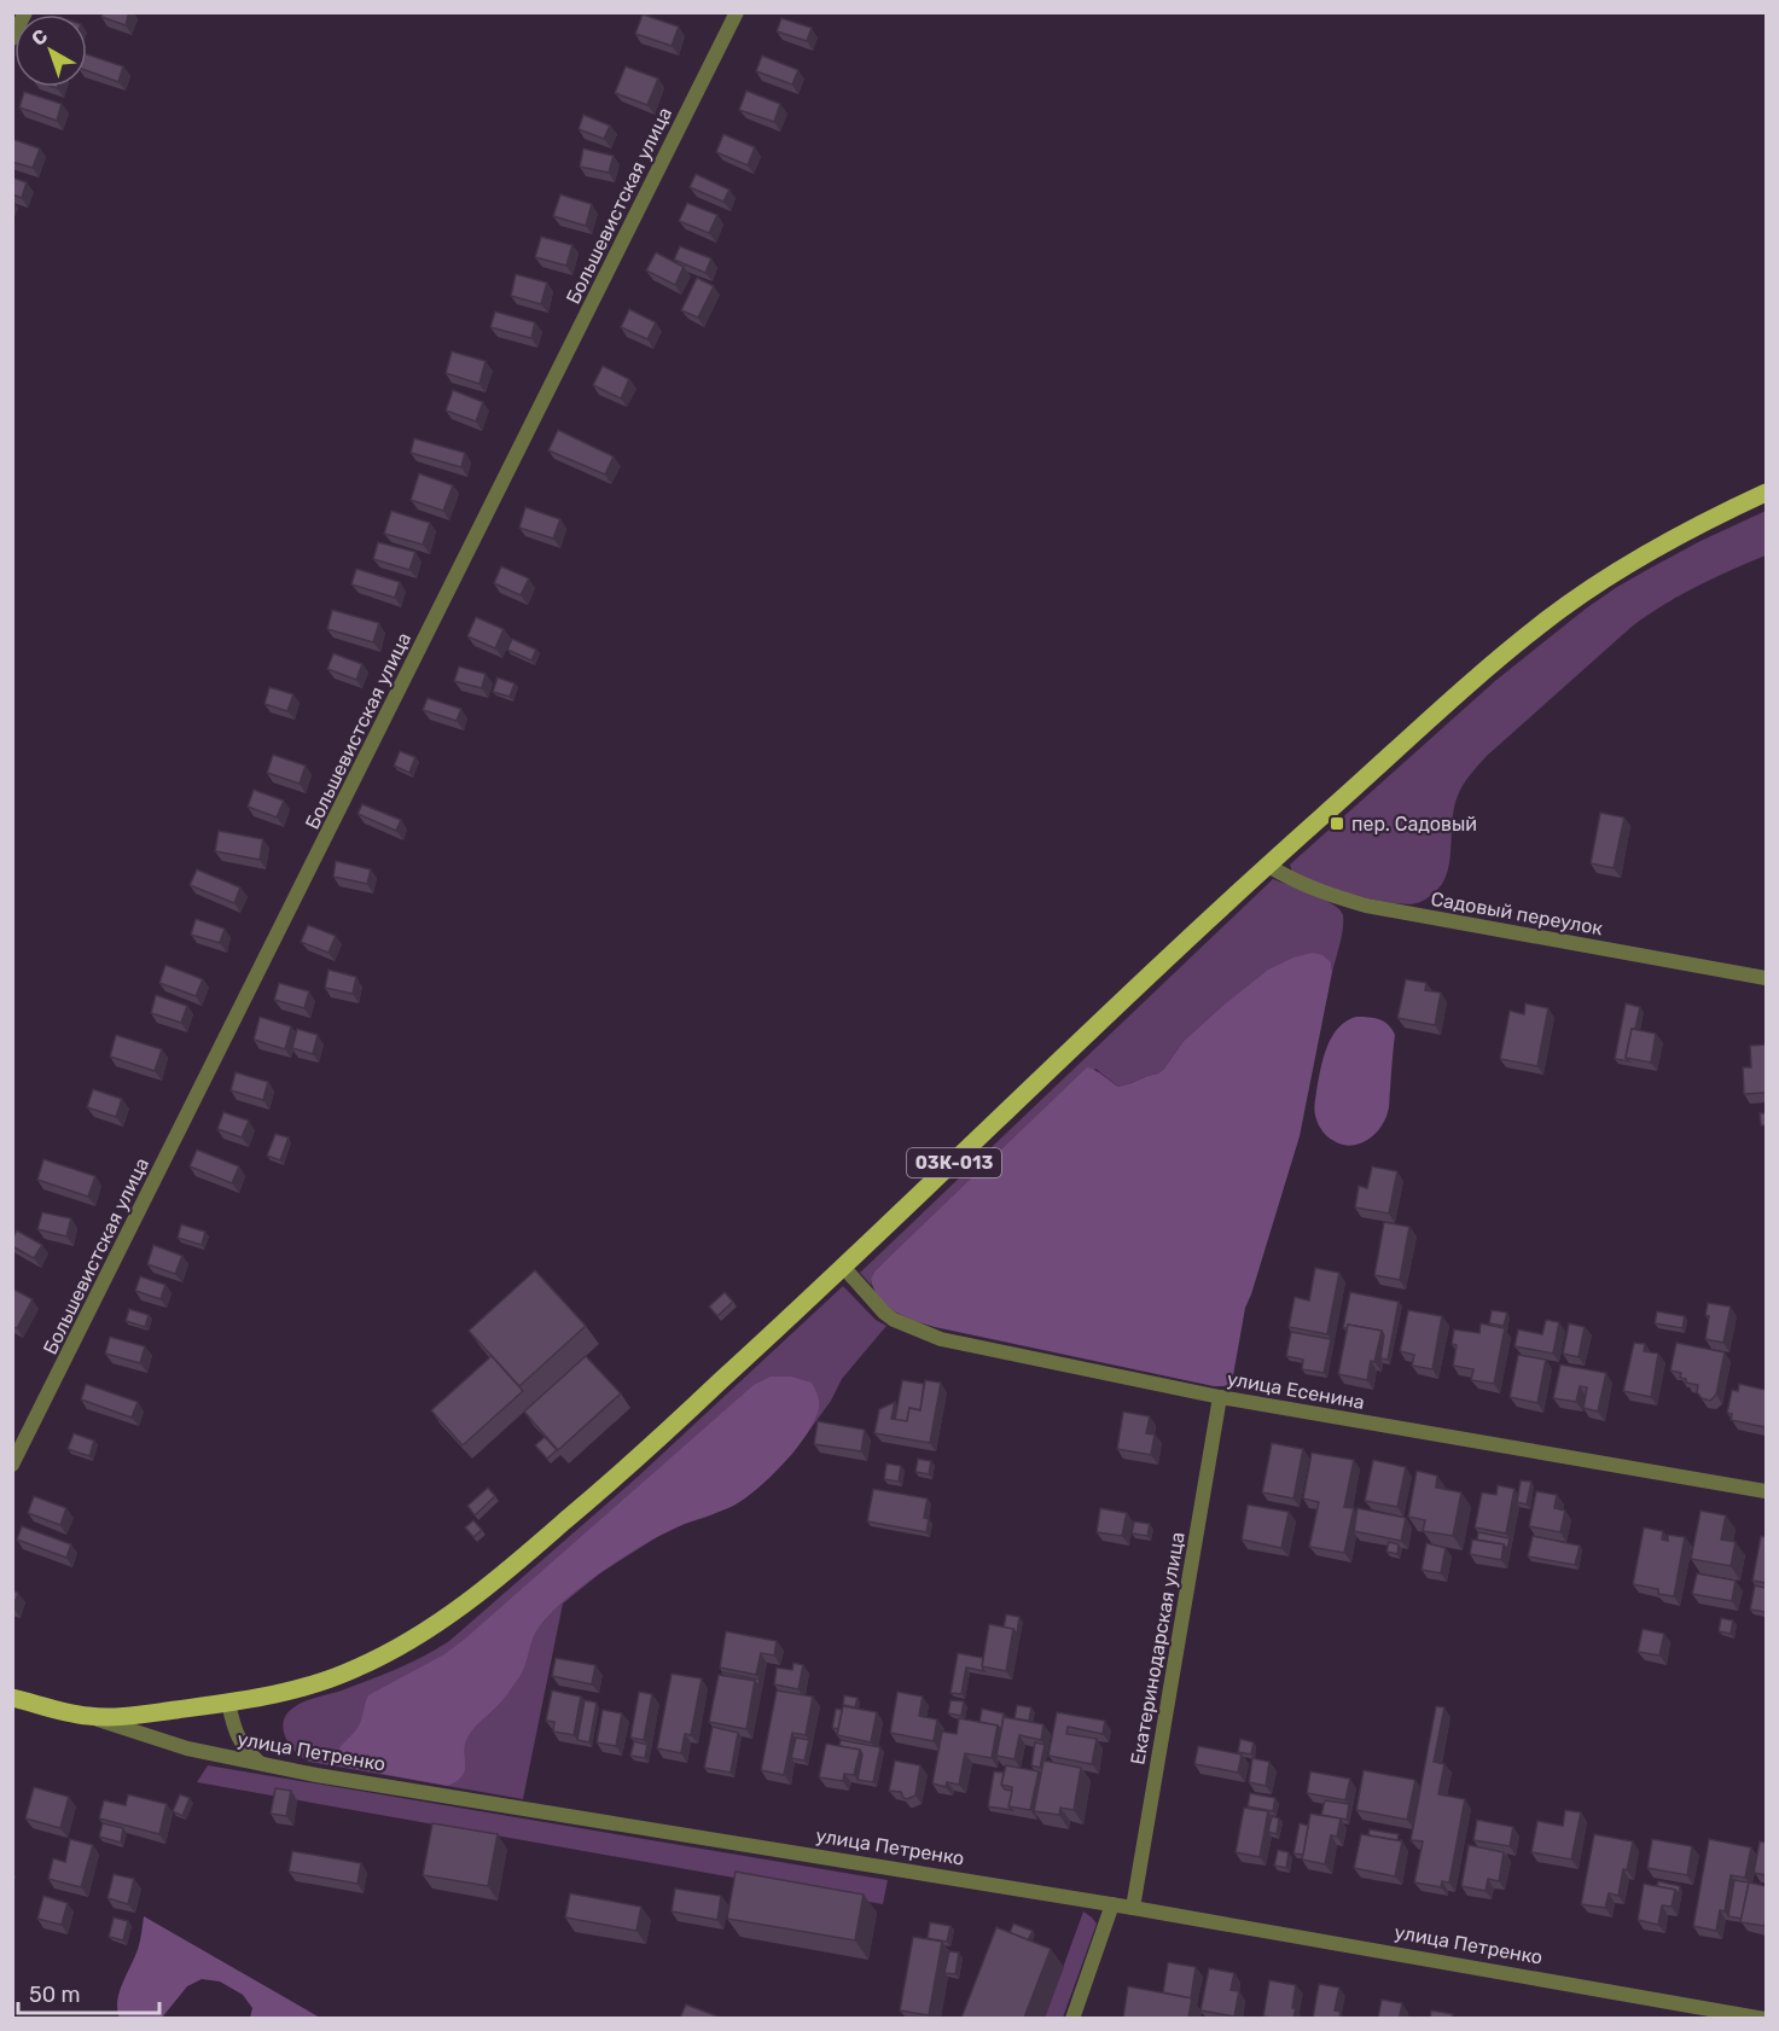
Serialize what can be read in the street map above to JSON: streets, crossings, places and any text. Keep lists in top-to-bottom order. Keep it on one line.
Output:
{"streets":{"main road":["03К-013","улица Петренко"],"street":["Большевистская улица","Садовый переулок","улица Есенина","Екатеринодарская улица"]},"crossings":[["Садовый переулок","03К-013"],["03К-013","улица Есенина"],["03К-013","улица Петренко"],["улица Есенина","Екатеринодарская улица"],["Екатеринодарская улица","улица Петренко"]],"places":{"transit":["пер. Садовый"]},"scale_bar":"50 m","north":"top left"}
